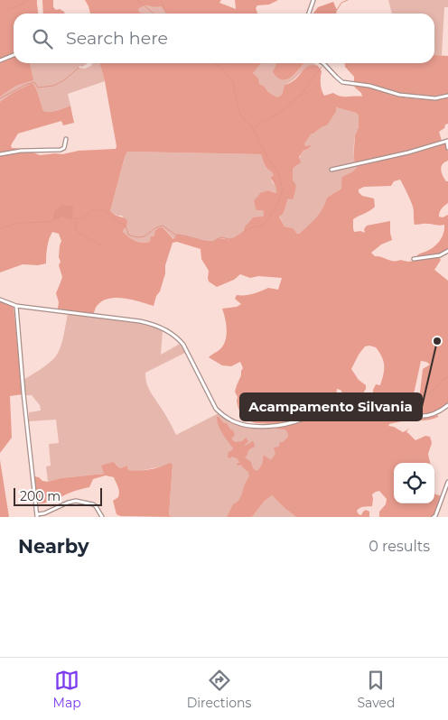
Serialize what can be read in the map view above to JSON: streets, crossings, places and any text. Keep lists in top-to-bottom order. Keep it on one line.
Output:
{"places":["Acampamento Silvania"],"scale_bar":"200 m","page":{"search":"Search here","scale":"200 m","heading":["Nearby","0 results"],"nav":["Map","Directions","Saved"]}}
